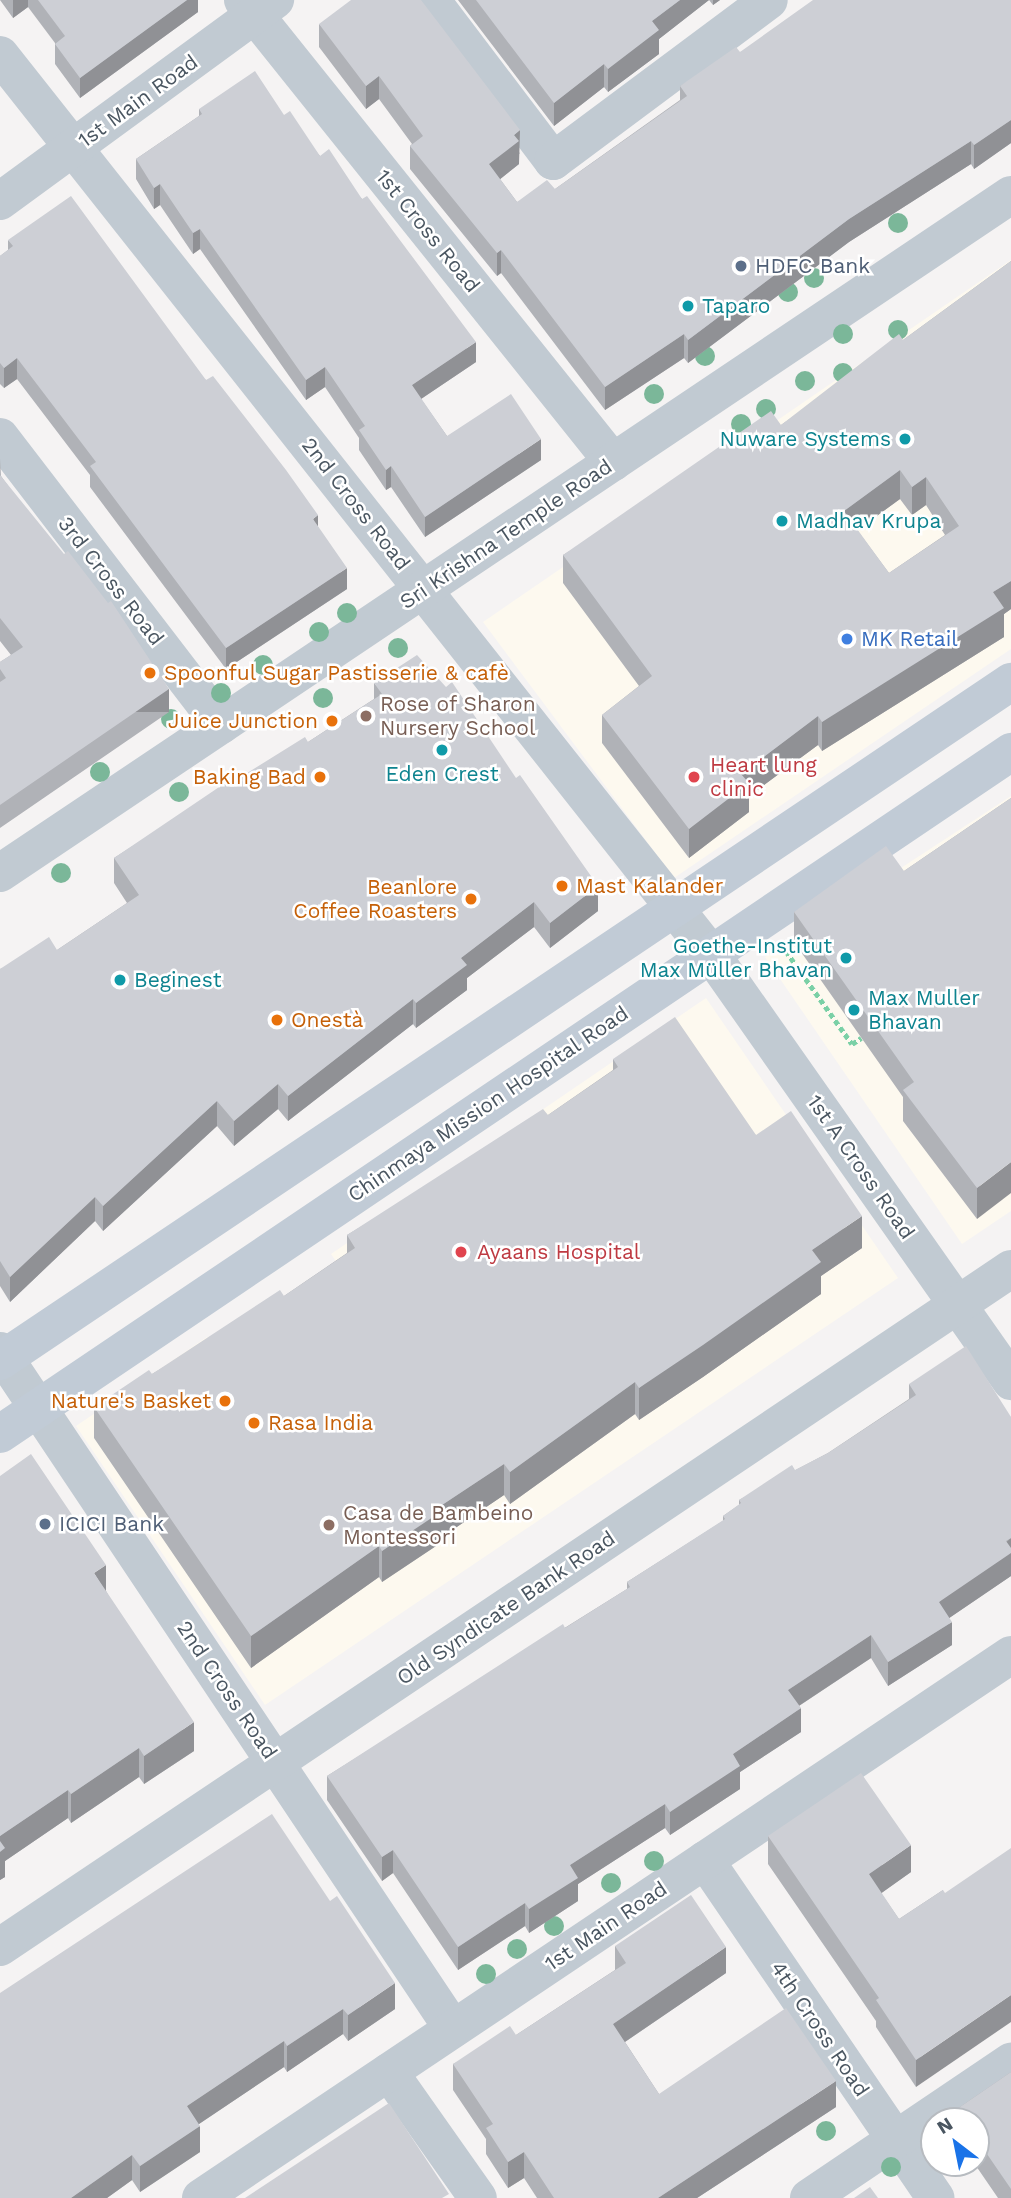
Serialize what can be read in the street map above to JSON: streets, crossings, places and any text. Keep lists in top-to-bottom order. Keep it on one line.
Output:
{"streets":{"main road":["Chinmaya Mission Hospital Road"],"street":["1st Main Road","1st Cross Road","2nd Cross Road","Sri Krishna Temple Road","3rd Cross Road","1st A Cross Road","Old Syndicate Bank Road","4th Cross Road"]},"crossings":[["1st Main Road","1st Cross Road"],["1st Main Road","2nd Cross Road"],["1st Main Road","4th Cross Road"],["1st Cross Road","Sri Krishna Temple Road"],["2nd Cross Road","Sri Krishna Temple Road"],["2nd Cross Road","Chinmaya Mission Hospital Road"],["2nd Cross Road","1st A Cross Road"],["2nd Cross Road","Old Syndicate Bank Road"],["Sri Krishna Temple Road","3rd Cross Road"],["Chinmaya Mission Hospital Road","1st A Cross Road"],["1st A Cross Road","Old Syndicate Bank Road"]],"places":["HDFC Bank","Taparo","Nuware Systems","Madhav Krupa","MK Retail","Spoonful Sugar Pastisserie & cafè","Rose of Sharon Nursery School","Juice Junction","Eden Crest","Baking Bad","Heart lung clinic","Mast Kalander","Beanlore Coffee Roasters","Goethe-Institut Max Müller Bhavan","Beginest","Max Muller Bhavan","Onestà","Ayaans Hospital","Nature's Basket","Rasa India","ICICI Bank","Casa de Bambeino Montessori"],"north":"top left"}
